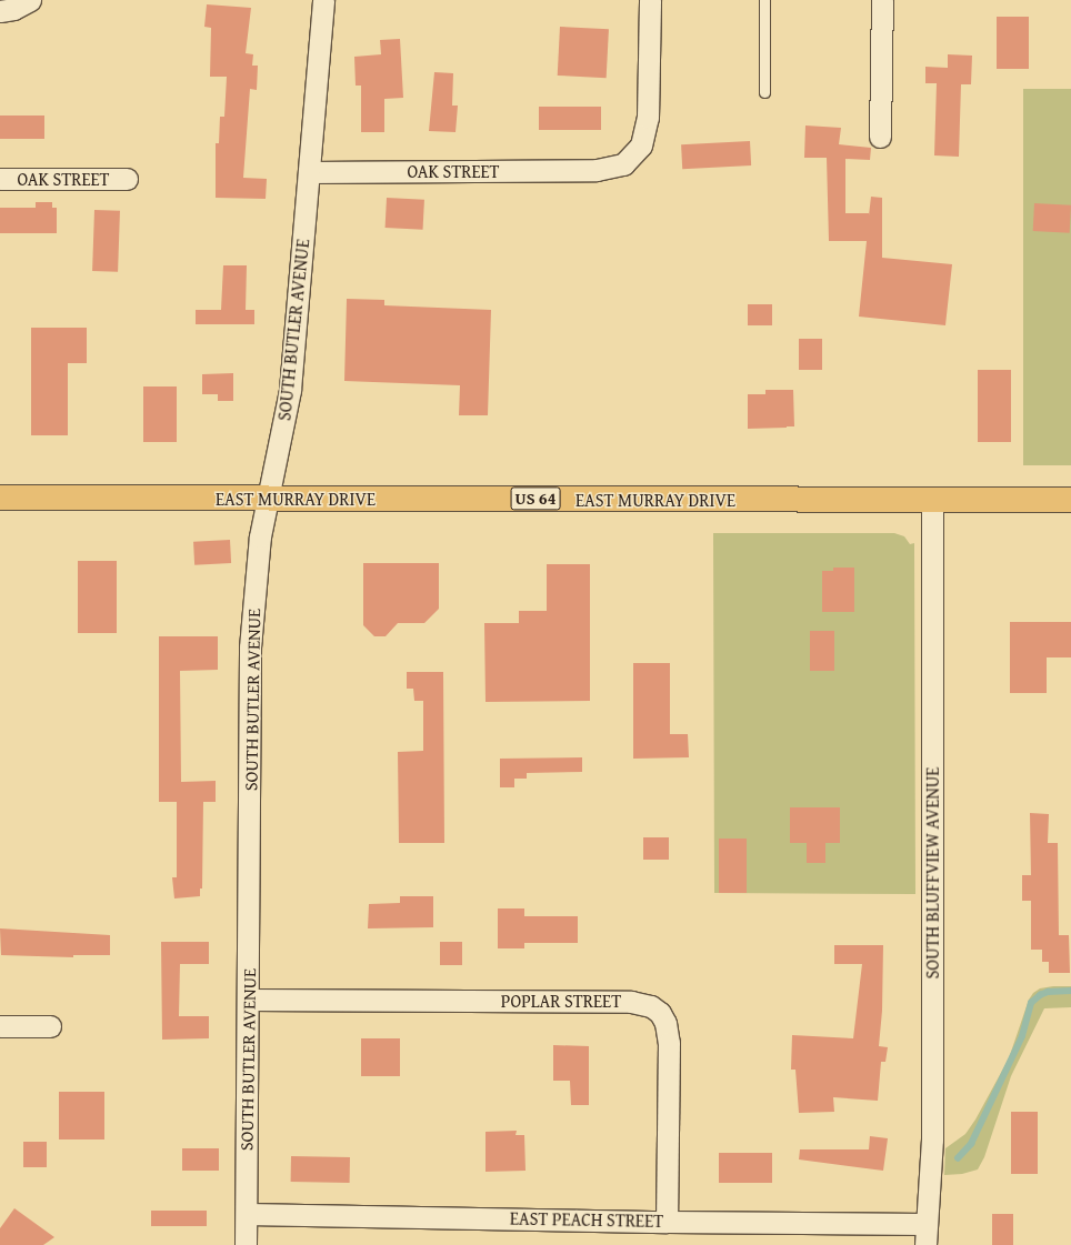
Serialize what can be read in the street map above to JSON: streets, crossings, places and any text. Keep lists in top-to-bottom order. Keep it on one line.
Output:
{"streets":{"highway":["EAST MURRAY DRIVE","US 64"],"street":["OAK STREET","SOUTH BUTLER AVENUE","SOUTH BLUFFVIEW AVENUE","POPLAR STREET","EAST PEACH STREET"]},"crossings":[["OAK STREET","SOUTH BUTLER AVENUE"],["SOUTH BUTLER AVENUE","EAST MURRAY DRIVE"],["SOUTH BUTLER AVENUE","POPLAR STREET"],["SOUTH BUTLER AVENUE","EAST PEACH STREET"],["EAST MURRAY DRIVE","SOUTH BLUFFVIEW AVENUE"],["SOUTH BLUFFVIEW AVENUE","EAST PEACH STREET"],["POPLAR STREET","EAST PEACH STREET"]]}
